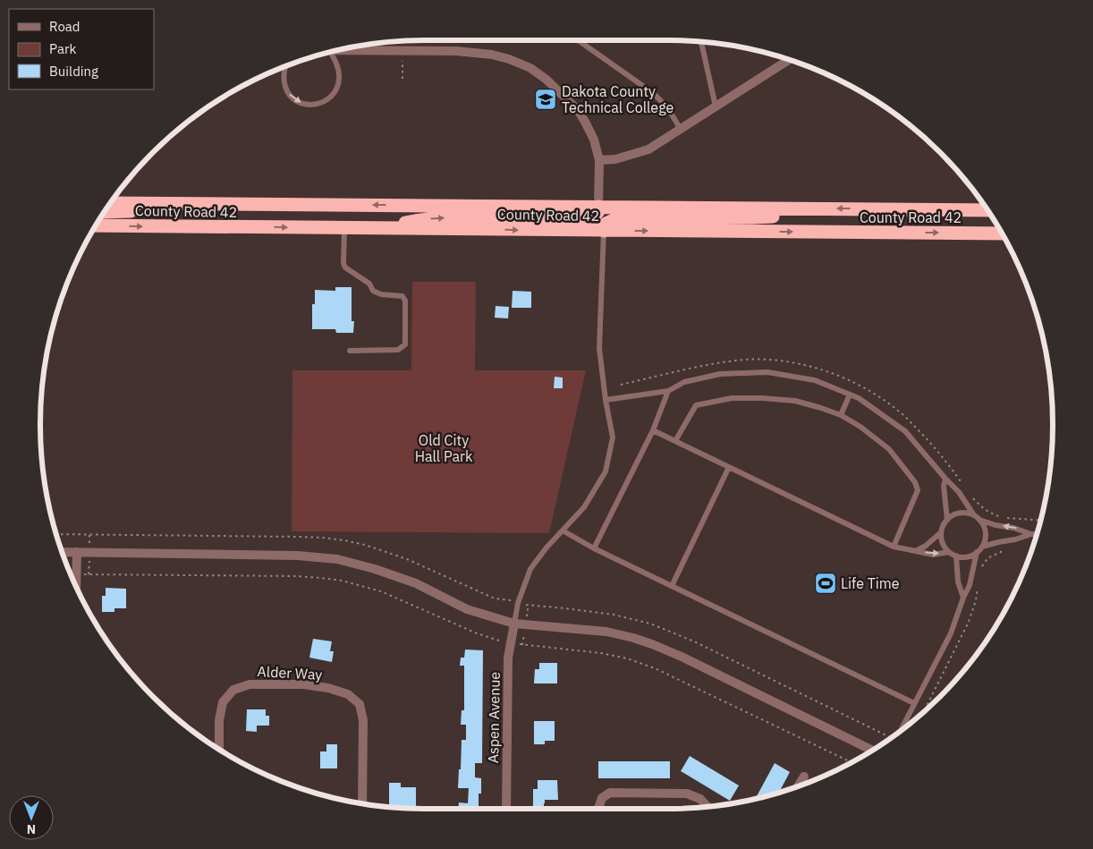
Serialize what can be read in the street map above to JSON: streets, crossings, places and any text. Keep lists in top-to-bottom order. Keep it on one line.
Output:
{"streets":{"highway":["County Road 42"],"street":["Alder Way","Aspen Avenue"]},"parks":["Old City Hall Park"],"places":{"school or university":["Dakota County Technical College"],"sports":["Life Time"]},"legend":["Road","Park","Building"],"north":"bottom"}
